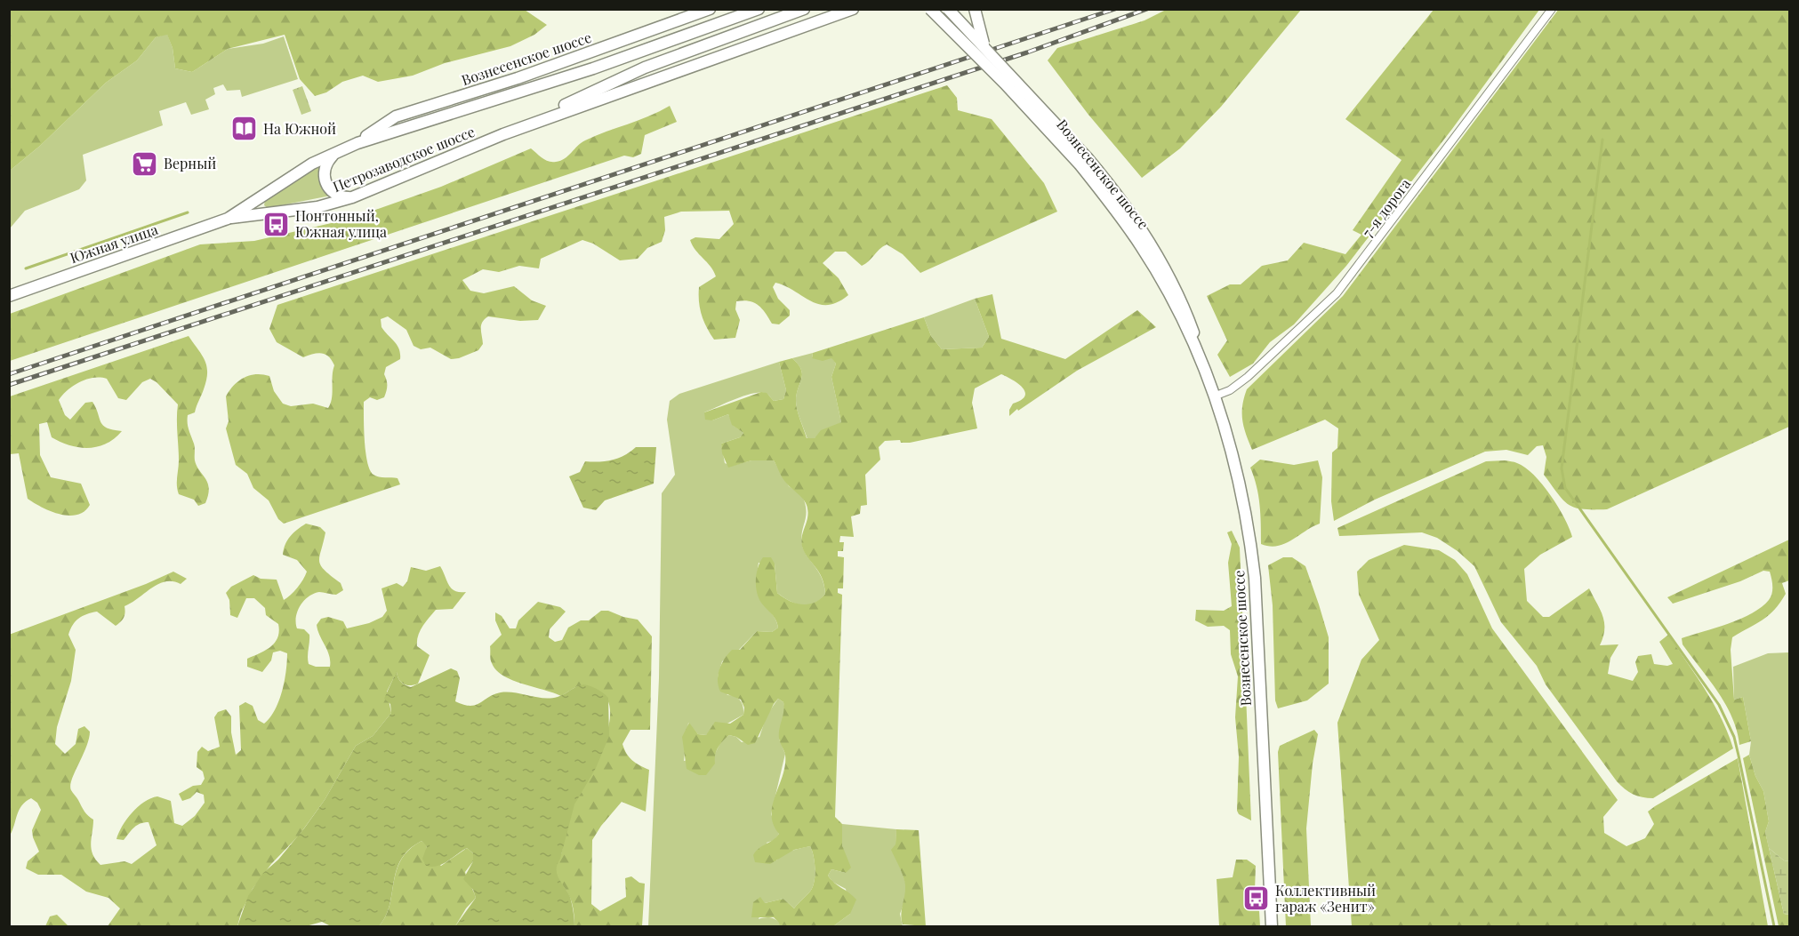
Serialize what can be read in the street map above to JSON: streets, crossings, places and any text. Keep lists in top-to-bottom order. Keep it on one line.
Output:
{"streets":{"main road":["Вознесенское шоссе","Петрозаводское шоссе","Южная улица"],"street":["7-я дорога"]},"crossings":[["Вознесенское шоссе","Петрозаводское шоссе"],["Вознесенское шоссе","7-я дорога"],["Петрозаводское шоссе","Южная улица"]],"places":{"library":["На Южной"],"supermarket":["Верный"],"bus stop":["Понтонный, Южная улица","Коллективный гараж «Зенит»"]}}
